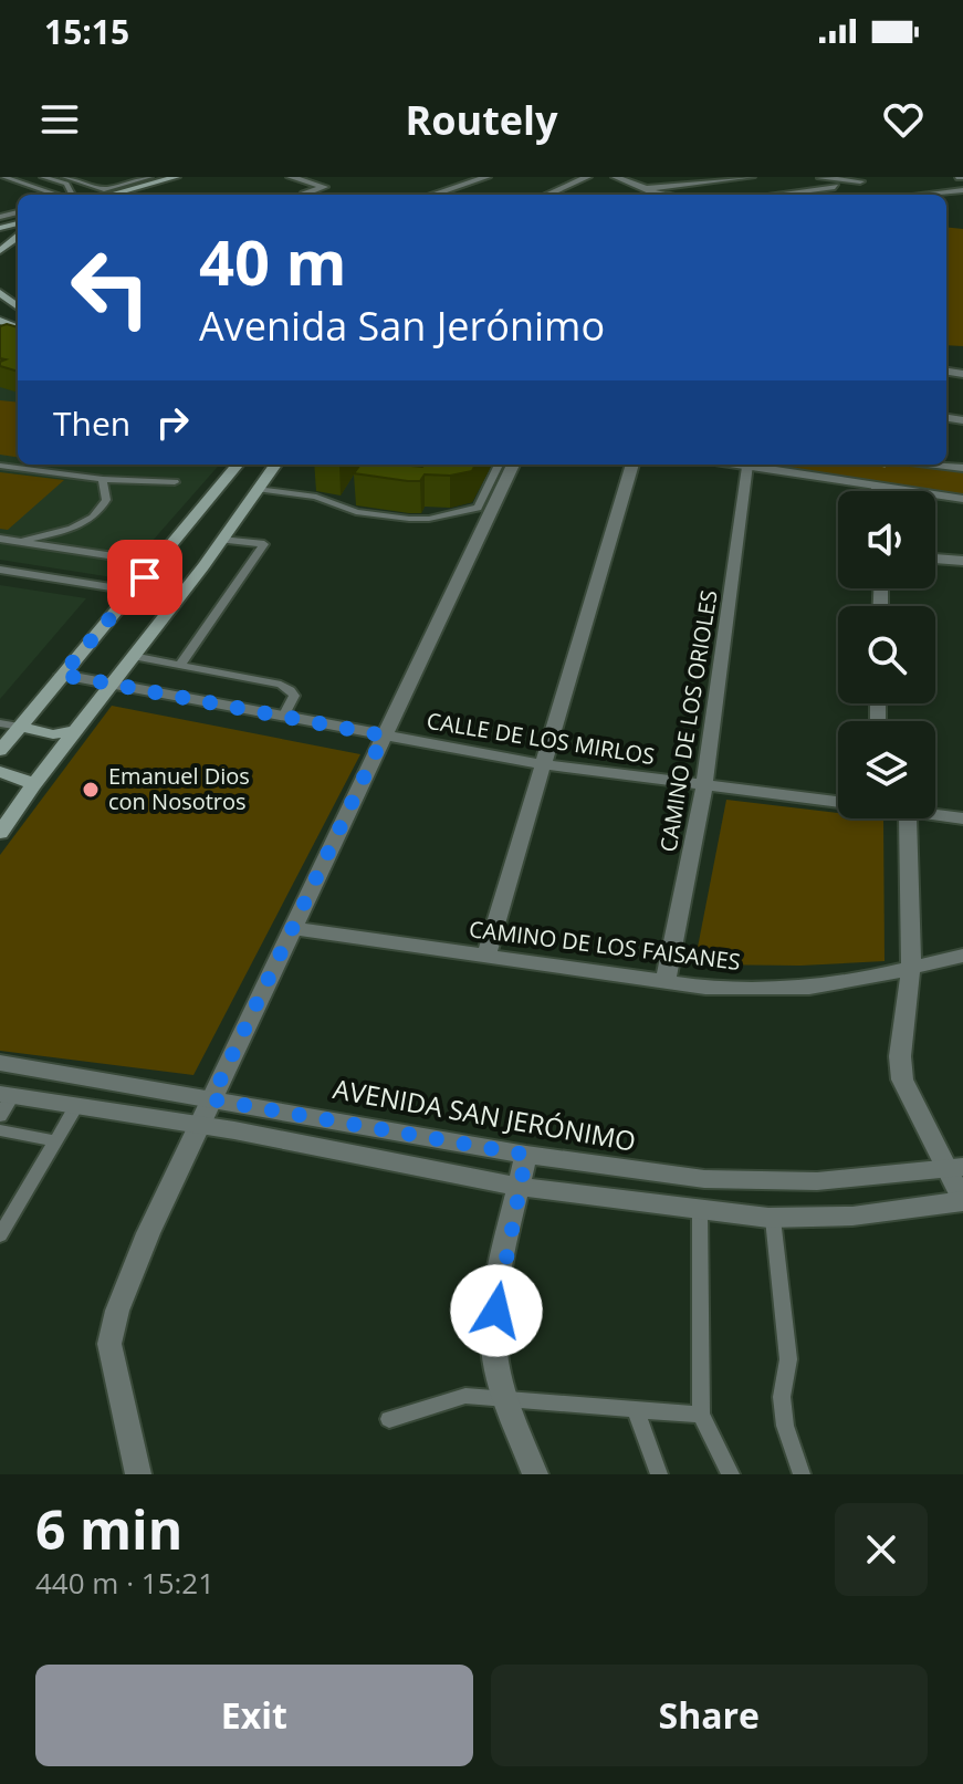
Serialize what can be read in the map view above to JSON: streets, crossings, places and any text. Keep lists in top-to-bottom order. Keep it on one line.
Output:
{"streets":{"street":["CAMINO DE LOS ORIOLES","CALLE DE LOS MIRLOS","CAMINO DE LOS FAISANES","AVENIDA SAN JERÓNIMO"]},"crossings":[["CAMINO DE LOS ORIOLES","CALLE DE LOS MIRLOS"],["CAMINO DE LOS ORIOLES","CAMINO DE LOS FAISANES"]],"places":["Emanuel Dios con Nosotros"],"page":{"status":"15:15","header":"Routely","turn":["40 m","Avenida San Jerónimo"],"then":"Then","heading":["6 min","440 m · 15:21"],"buttons":["Exit","Share"]}}
